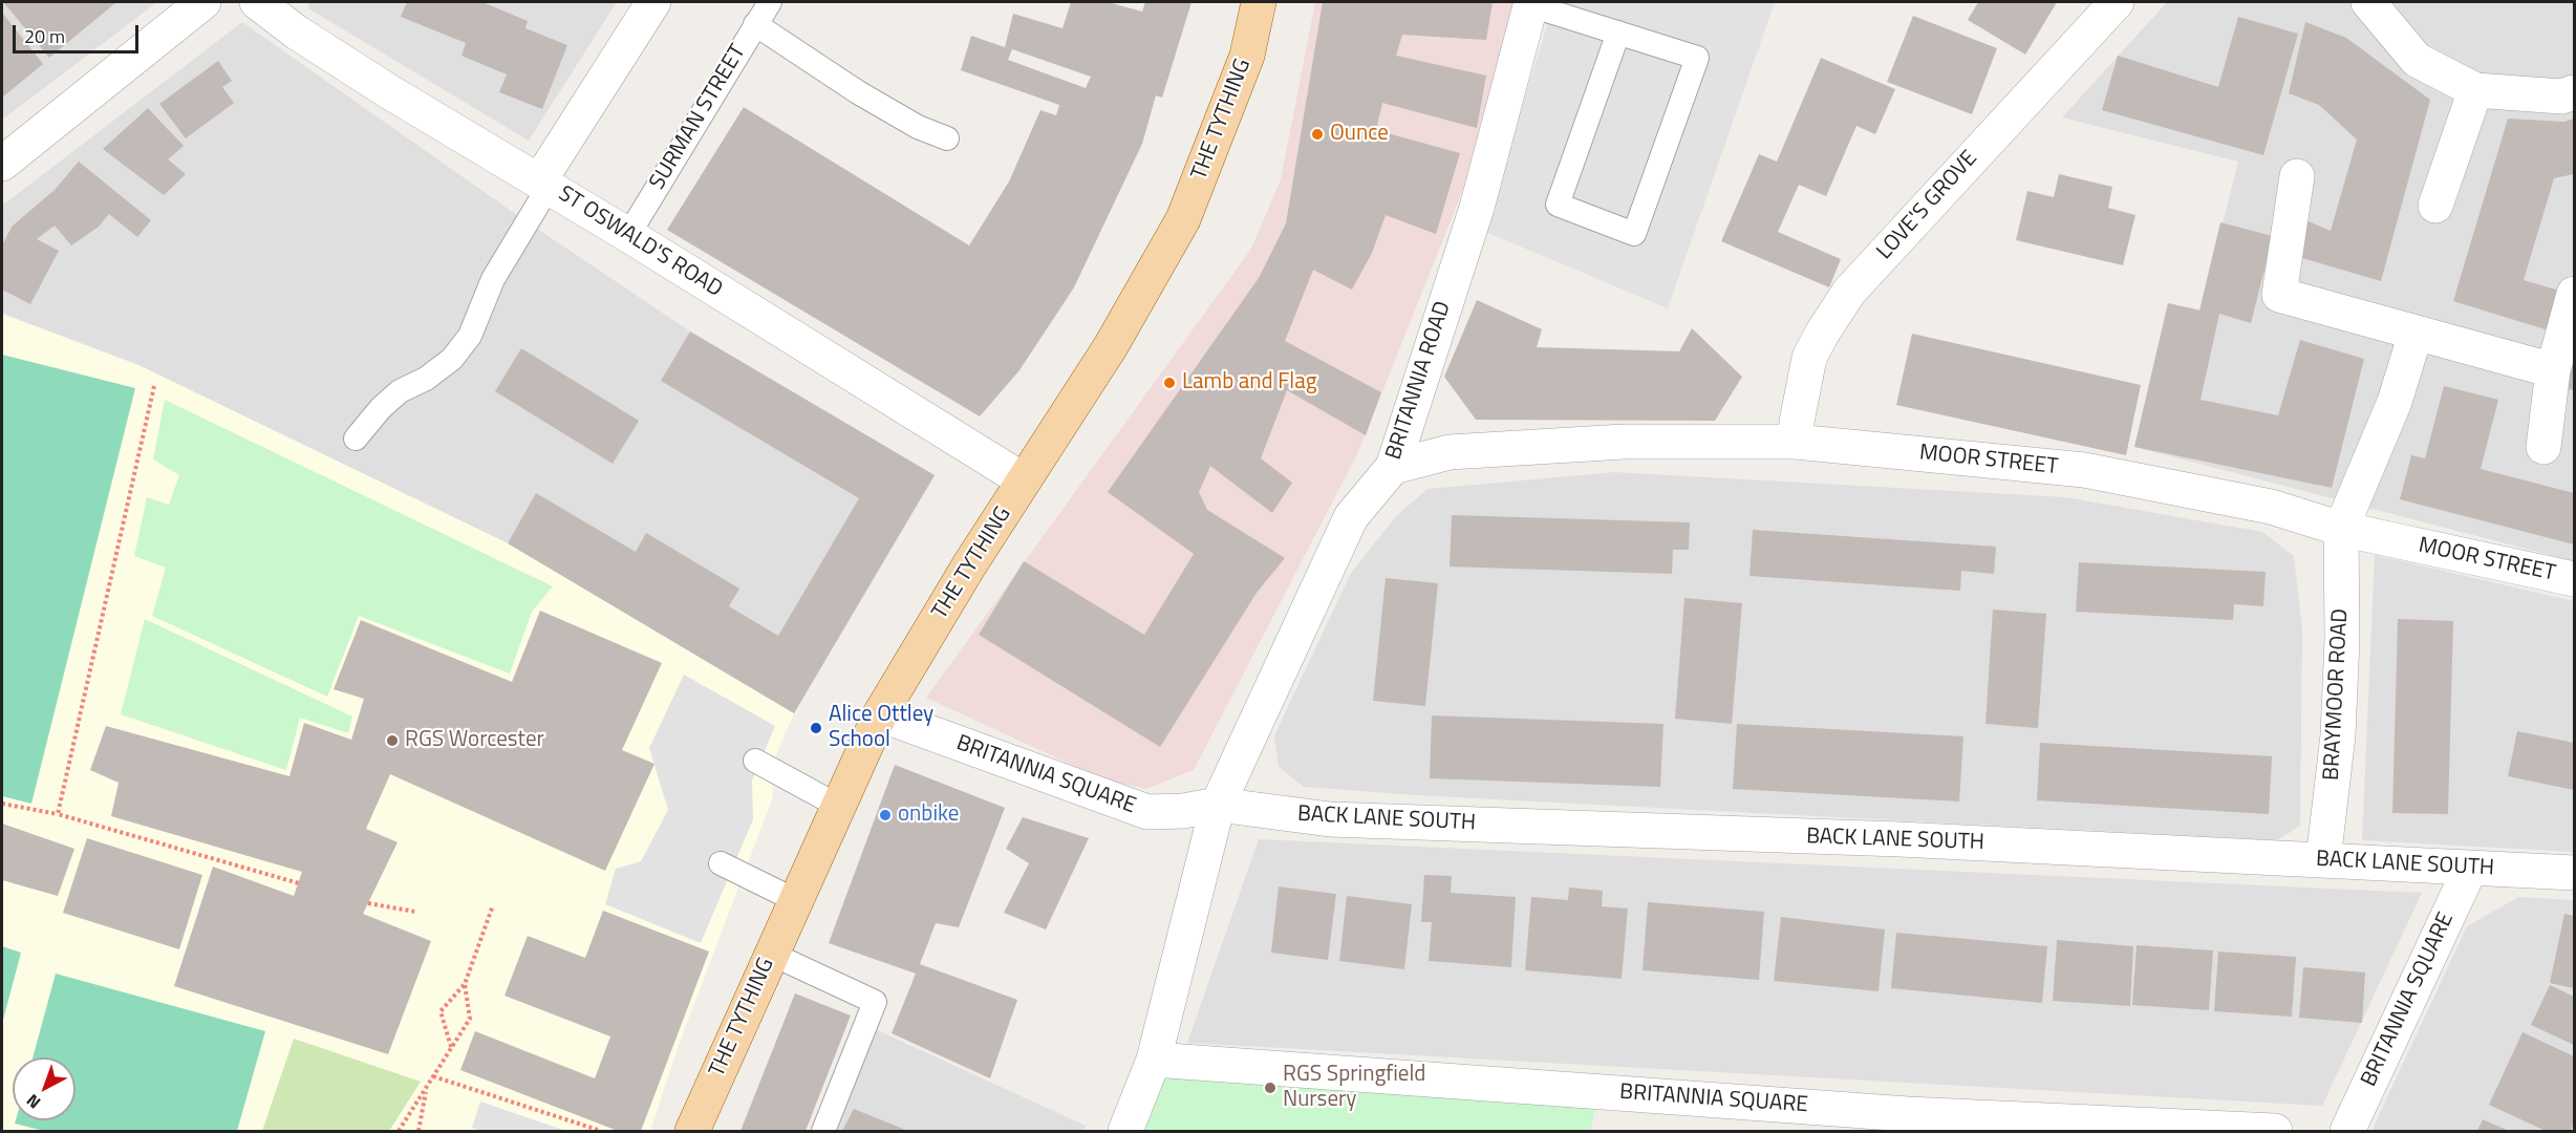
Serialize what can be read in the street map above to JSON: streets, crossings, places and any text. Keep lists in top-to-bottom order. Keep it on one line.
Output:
{"streets":{"main road":["THE TYTHING"],"street":["LOVE'S GROVE","ST OSWALD'S ROAD","BRITANNIA ROAD","MOOR STREET","BRAYMOOR ROAD","BRITANNIA SQUARE","BACK LANE SOUTH"],"lane":["SURMAN STREET"]},"crossings":[["SURMAN STREET","ST OSWALD'S ROAD"],["THE TYTHING","ST OSWALD'S ROAD"],["THE TYTHING","BRITANNIA SQUARE"],["LOVE'S GROVE","MOOR STREET"],["BRITANNIA ROAD","MOOR STREET"],["BRITANNIA ROAD","BRITANNIA SQUARE"],["BRITANNIA ROAD","BACK LANE SOUTH"],["MOOR STREET","BRAYMOOR ROAD"],["BRAYMOOR ROAD","BACK LANE SOUTH"],["BRITANNIA SQUARE","BACK LANE SOUTH"]],"places":["Ounce","Lamb and Flag","Alice Ottley School","RGS Worcester","onbike","RGS Springfield Nursery"],"scale_bar":"20 m","north":"bottom left"}
